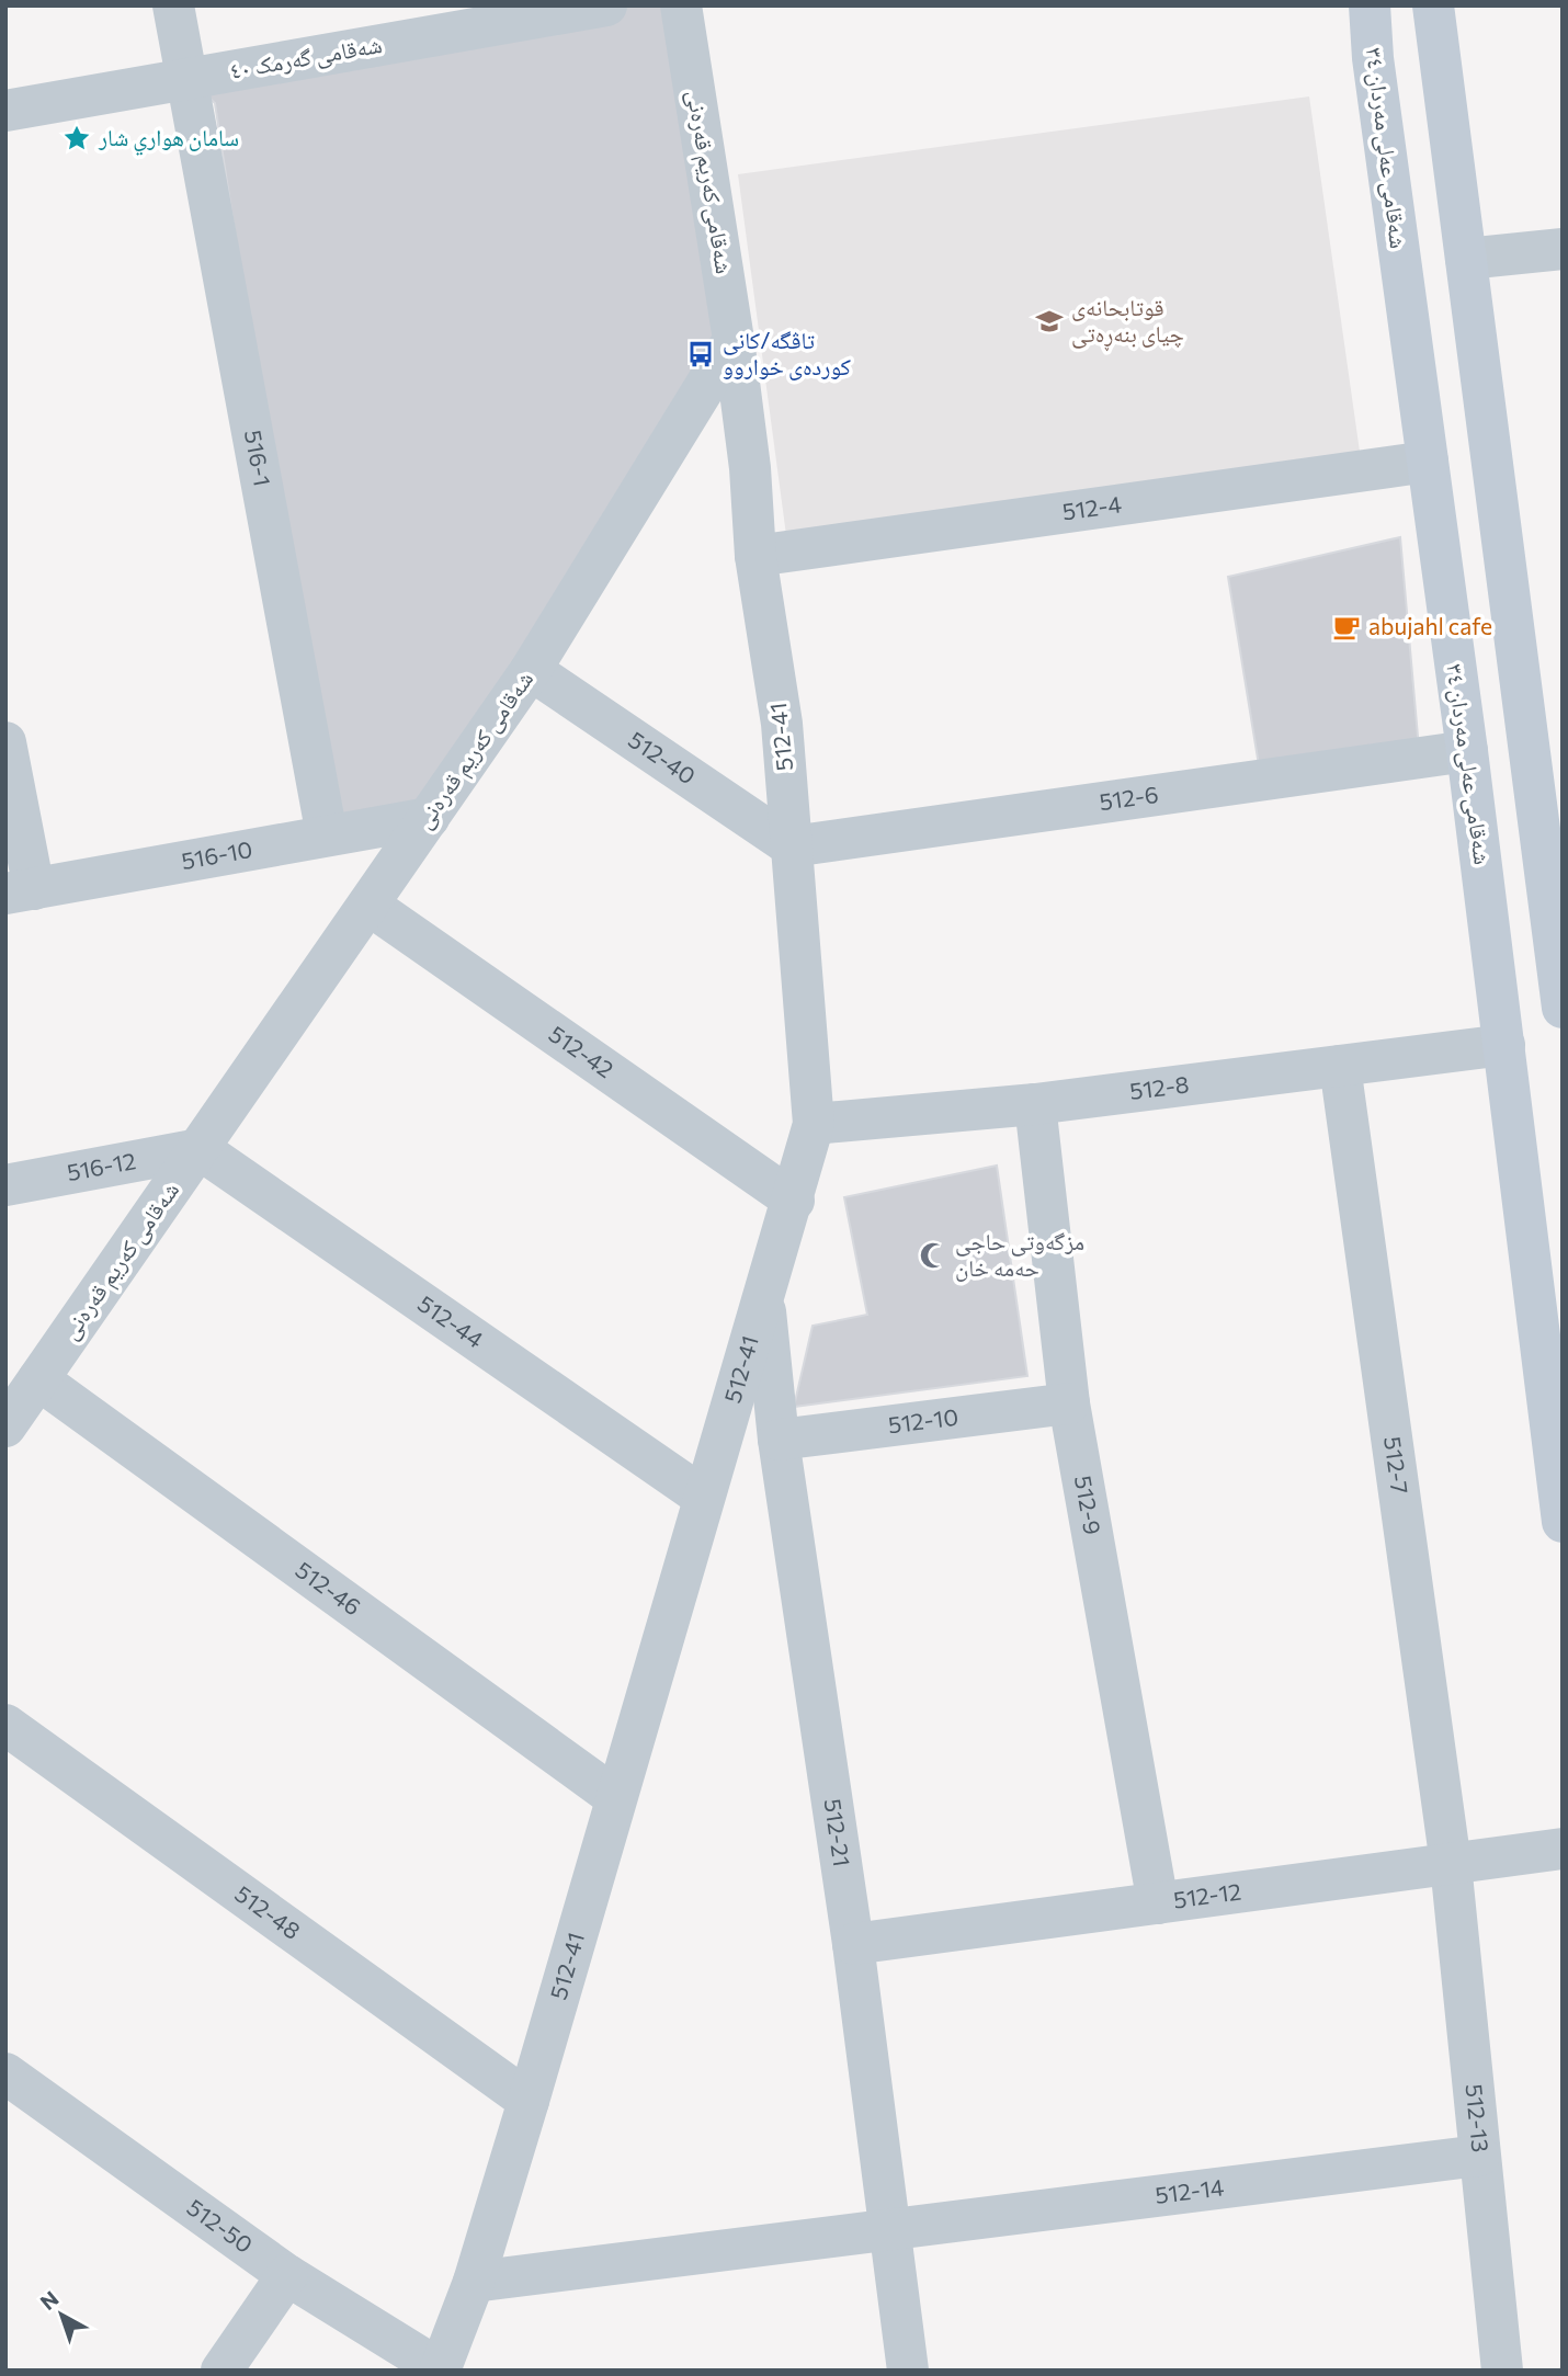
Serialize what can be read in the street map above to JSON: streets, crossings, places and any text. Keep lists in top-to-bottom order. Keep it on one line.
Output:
{"streets":{"main road":["شەقامی عەلی مەردان ٣٤"],"street":["شەقامی گەرمک ٤٠","شەقامی کەریم قەرەنی","516-1","512-4","512-41","512-40","512-6","516-10","512-42","512-8","516-12","512-44","512-10","512-7","512-9","512-46","512-21","512-12","512-48","512-13","512-14","512-50"]},"crossings":[["شەقامی گەرمک ٤٠","516-1"],["شەقامی عەلی مەردان ٣٤","512-4"],["شەقامی عەلی مەردان ٣٤","512-6"],["شەقامی عەلی مەردان ٣٤","512-8"],["شەقامی کەریم قەرەنی","512-41"],["شەقامی کەریم قەرەنی","512-40"],["شەقامی کەریم قەرەنی","516-10"],["شەقامی کەریم قەرەنی","512-42"],["شەقامی کەریم قەرەنی","516-12"],["شەقامی کەریم قەرەنی","512-44"],["شەقامی کەریم قەرەنی","512-46"],["516-1","516-10"],["512-4","512-41"],["512-41","512-40"],["512-41","512-6"],["512-41","512-42"],["512-41","512-8"],["512-41","512-44"],["512-41","512-46"],["512-41","512-21"],["512-41","512-48"],["512-41","512-14"],["512-41","512-50"],["512-40","512-6"],["512-8","512-7"],["512-8","512-9"],["516-12","512-44"],["512-10","512-9"],["512-10","512-21"],["512-7","512-12"],["512-7","512-13"],["512-9","512-12"],["512-21","512-12"],["512-21","512-14"],["512-12","512-13"],["512-13","512-14"]],"places":{"place":["سامان هواري شار"],"school or university":["قوتابحانەی چیای بنەڕەتی"],"bus stop":["تاڤگە/کانی کوردەی خواروو"],"cafe":["abujahl cafe"],"mosque":["مزگەوتی حاجی حەمە خان"]},"north":"top left"}
